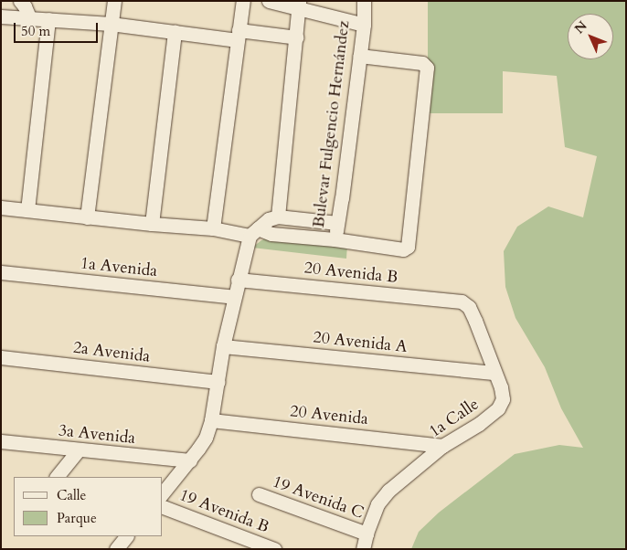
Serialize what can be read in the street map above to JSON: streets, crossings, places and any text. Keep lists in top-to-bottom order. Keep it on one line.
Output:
{"streets":{"street":["Bulevar Fulgencio Hernández","1a Avenida","20 Avenida B","20 Avenida A","2a Avenida","20 Avenida","1a Calle","3a Avenida","19 Avenida C","19 Avenida B"]},"crossings":[["20 Avenida B","1a Calle"],["20 Avenida A","1a Calle"],["20 Avenida","1a Calle"],["1a Calle","19 Avenida C"]],"legend":["Calle","Parque"],"scale_bar":"50 m","north":"top left"}
